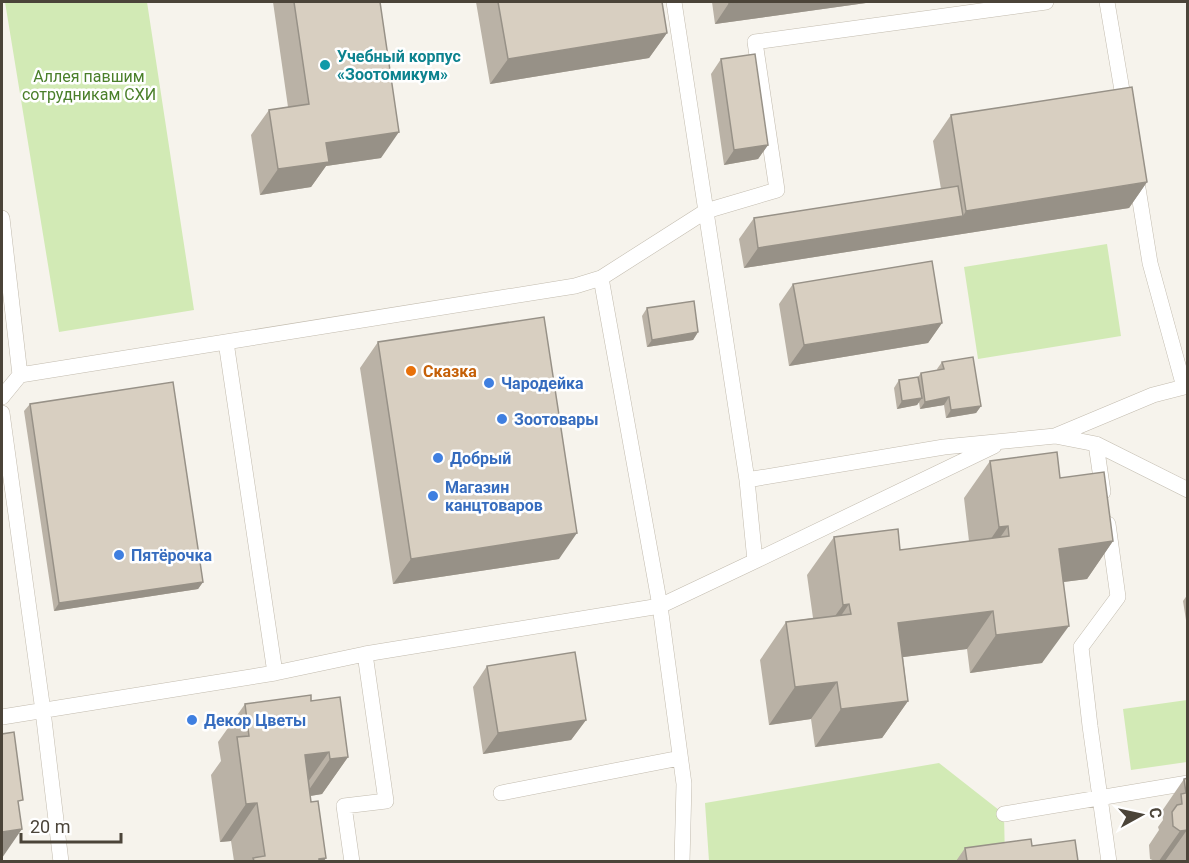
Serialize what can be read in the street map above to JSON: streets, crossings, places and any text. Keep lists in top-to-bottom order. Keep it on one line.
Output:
{"parks":["Аллея павшим сотрудникам СХИ"],"places":["Учебный корпус «Зоотомикум»","Сказка","Чародейка","Зоотовары","Добрый","Магазин канцтоваров","Пятёрочка","Декор Цветы"],"scale_bar":"20 m","north":"right"}
